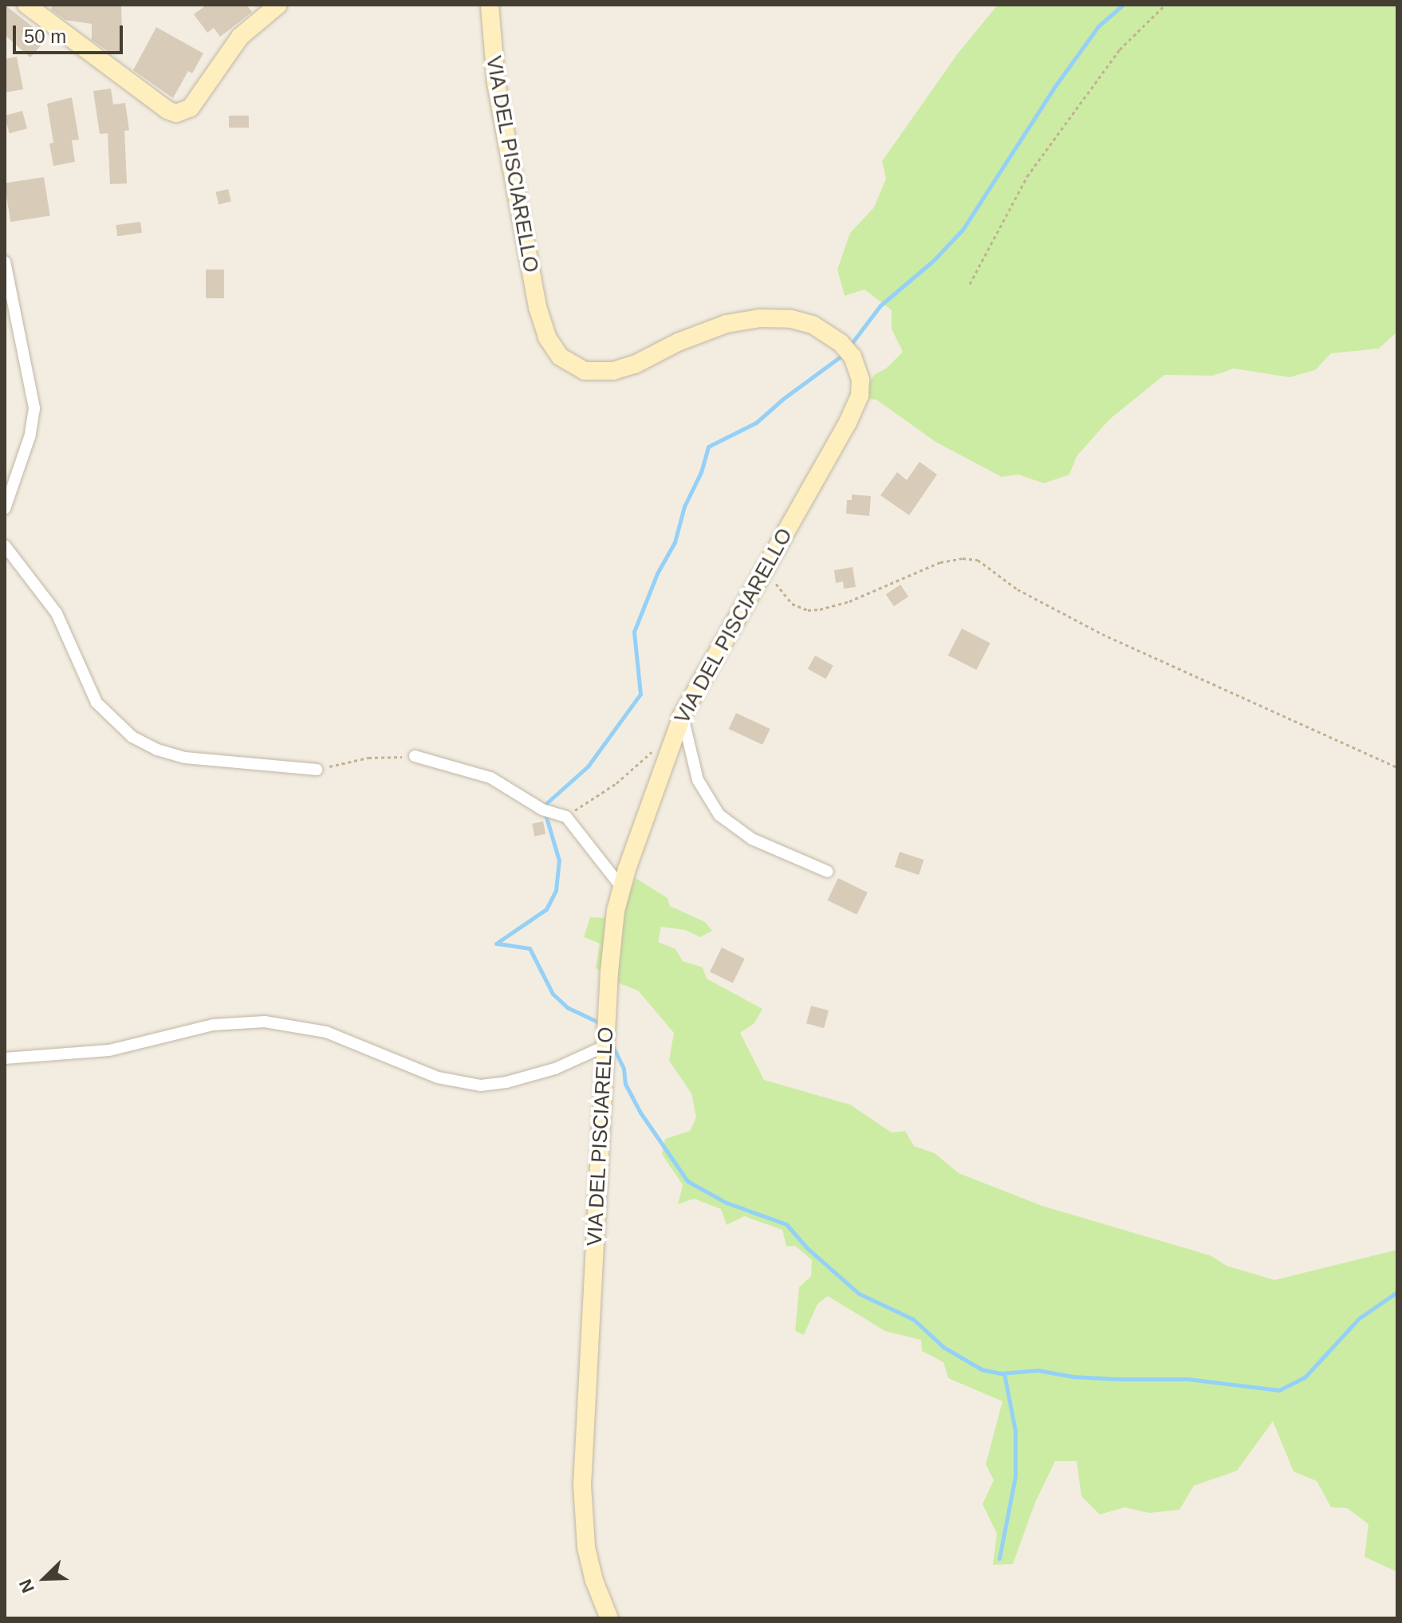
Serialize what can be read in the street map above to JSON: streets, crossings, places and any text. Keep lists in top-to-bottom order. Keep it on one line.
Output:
{"streets":{"street":["VIA DEL PISCIARELLO"]},"scale_bar":"50 m","north":"bottom left"}
